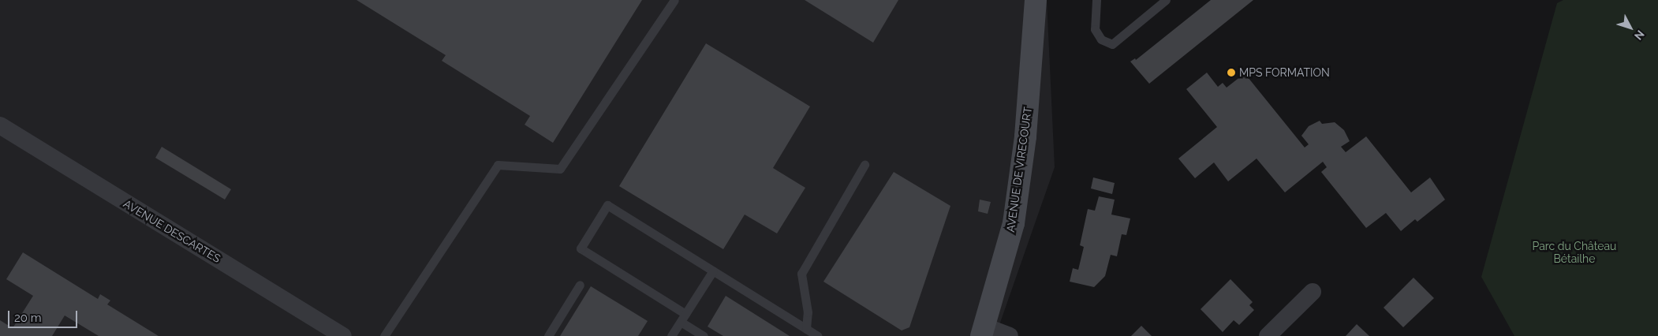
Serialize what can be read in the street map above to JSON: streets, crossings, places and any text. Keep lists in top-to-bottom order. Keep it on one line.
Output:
{"streets":{"street":["AVENUE DE VIRECOURT","AVENUE DESCARTES"]},"parks":["Parc du Château Bétailhe"],"places":["MPS FORMATION"],"scale_bar":"20 m","north":"bottom right"}
